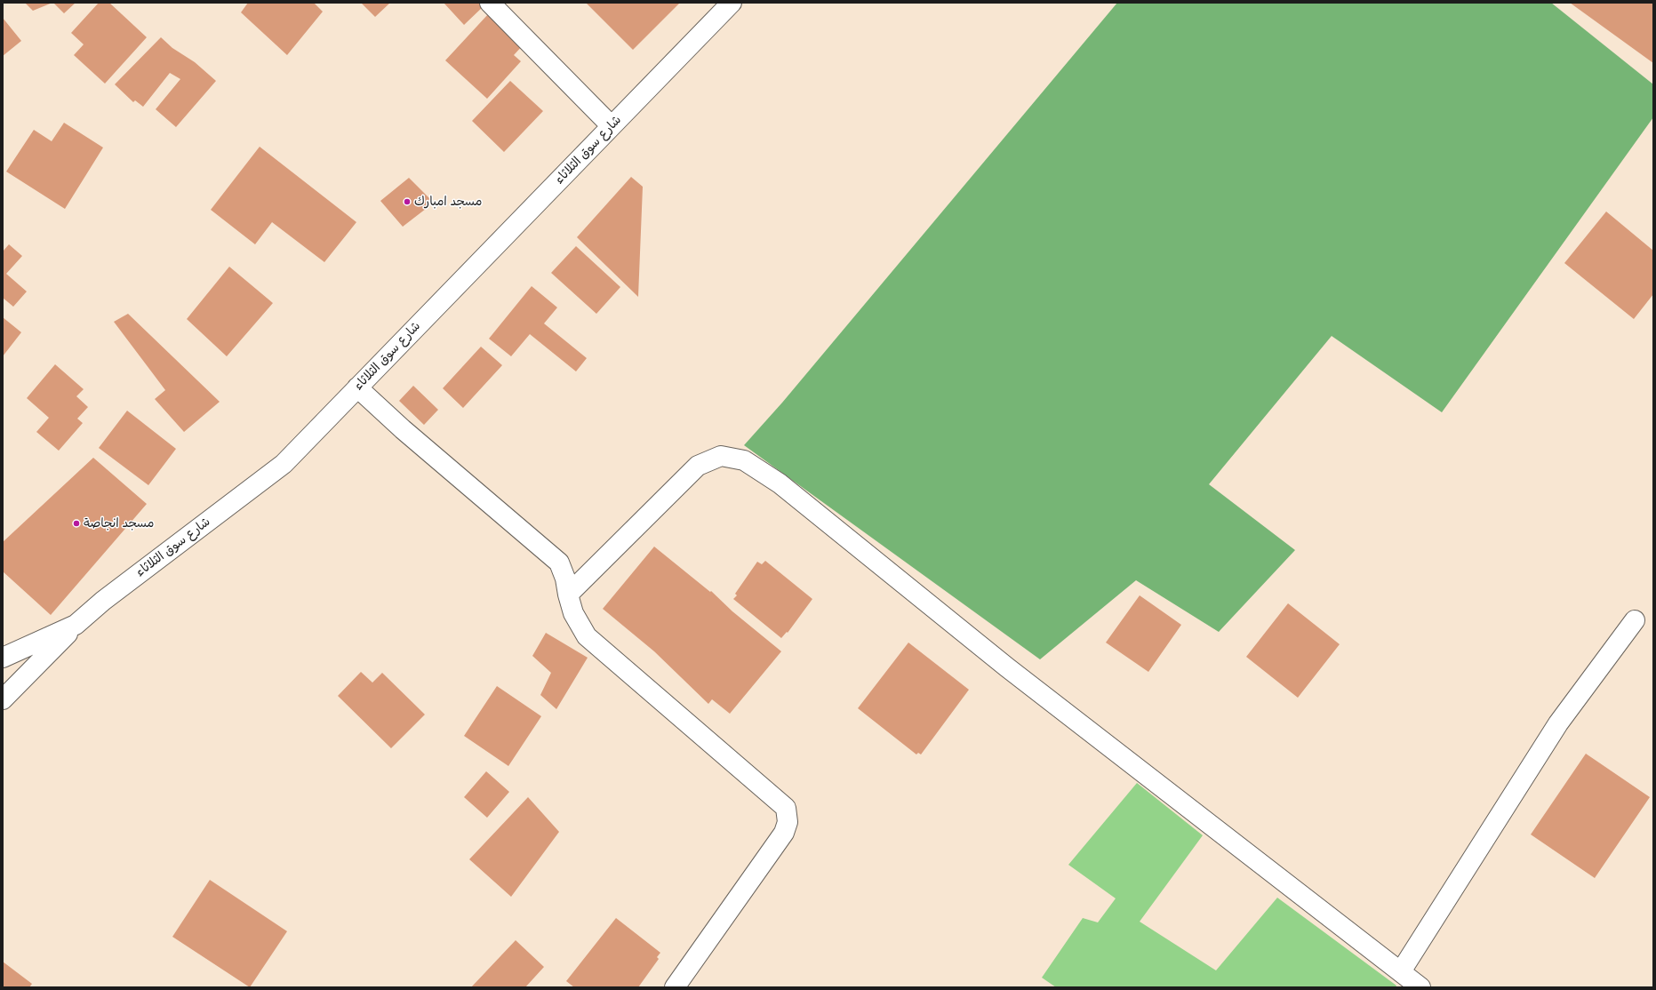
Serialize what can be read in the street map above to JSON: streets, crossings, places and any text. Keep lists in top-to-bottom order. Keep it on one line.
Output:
{"streets":{"street":["شارع سوق الثلاثاء"]},"places":["مسجد امبارك","مسجد انجاصة"]}
